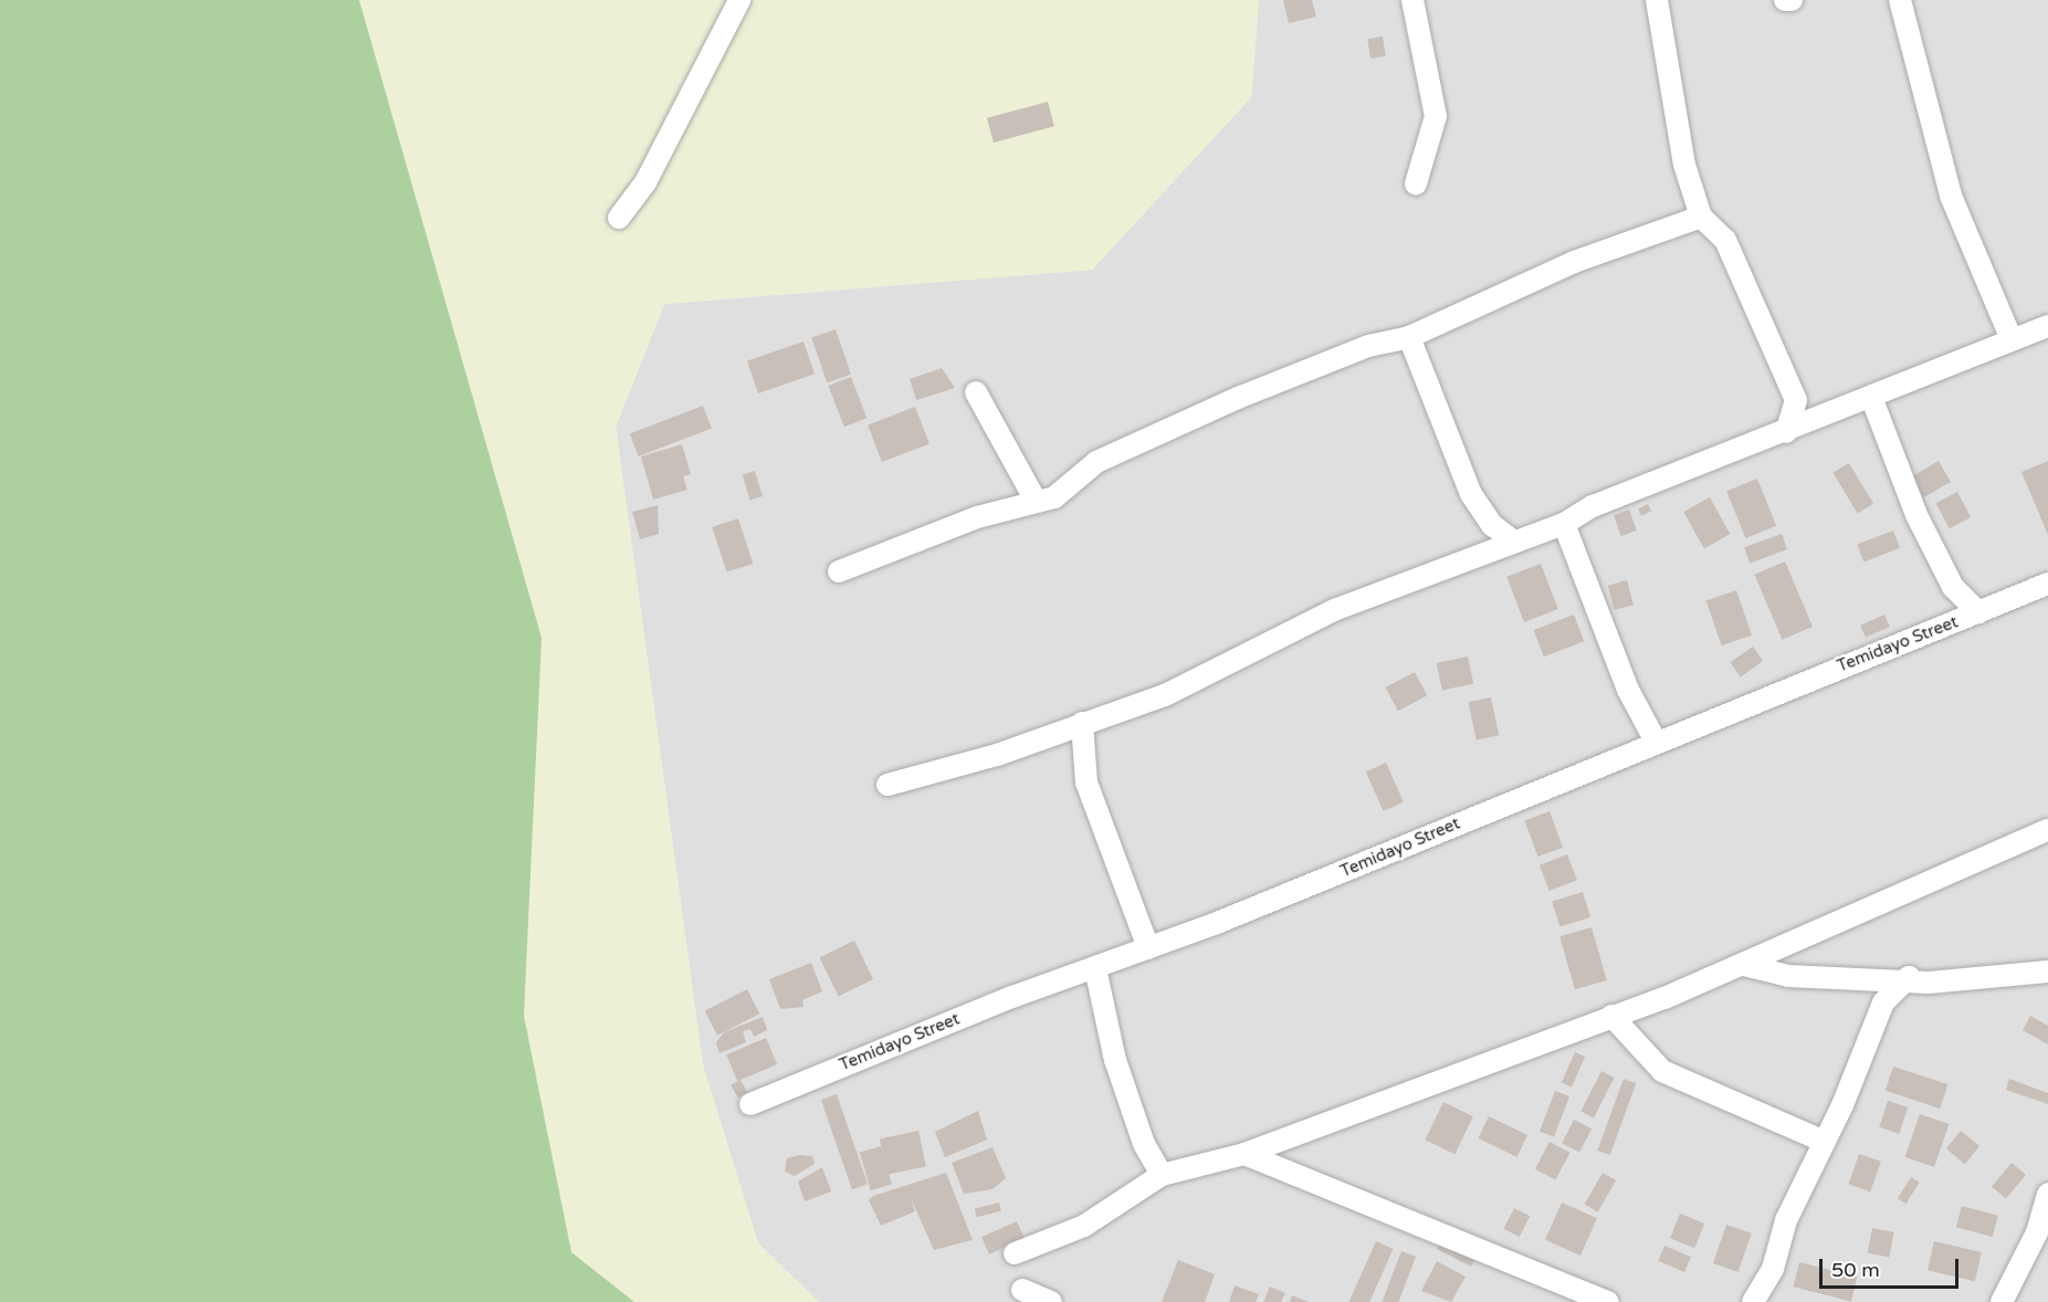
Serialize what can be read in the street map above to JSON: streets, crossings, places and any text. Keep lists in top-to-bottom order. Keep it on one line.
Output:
{"streets":{"street":["Temidayo Street"]},"scale_bar":"50 m"}
